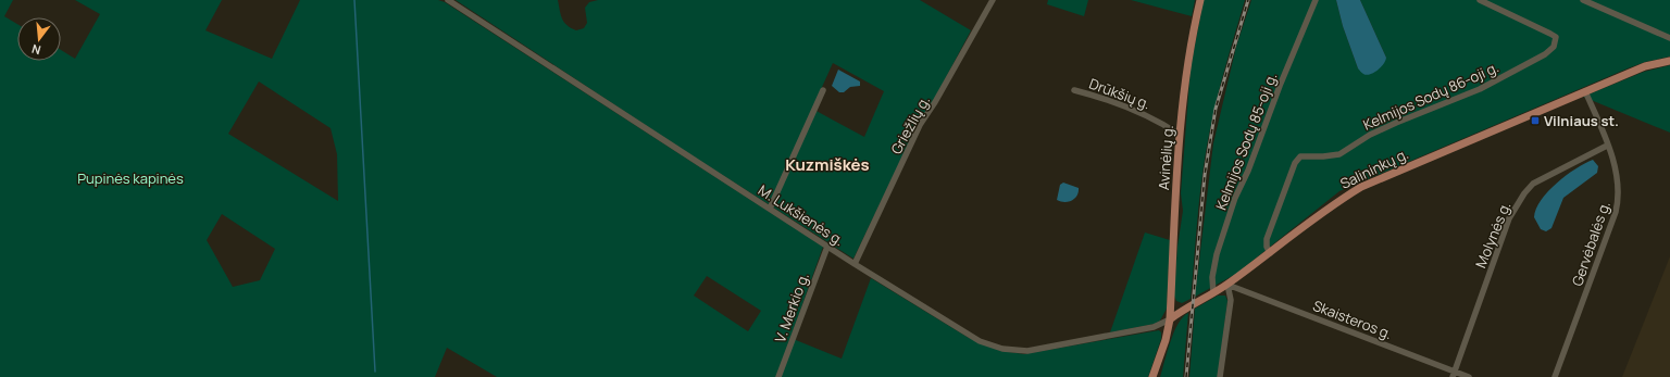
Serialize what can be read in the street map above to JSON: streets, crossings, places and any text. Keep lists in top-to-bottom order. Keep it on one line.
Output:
{"streets":{"main road":["Avinėlių g.","Salininkų g."],"street":["Drūkšių g.","Kelmijos Sodų 86-oji g.","Griežlių g.","Kelmijos Sodų 85-oji g.","M. Lukšienės g.","Molynės g.","Gervėbalės g.","V. Merkio g.","Skaisteros g."]},"crossings":[["Drūkšių g.","Avinėlių g."],["Kelmijos Sodų 86-oji g.","Salininkų g."],["Griežlių g.","M. Lukšienės g."],["Kelmijos Sodų 85-oji g.","Salininkų g."],["Avinėlių g.","Salininkų g."],["Avinėlių g.","M. Lukšienės g."],["Salininkų g.","M. Lukšienės g."],["Salininkų g.","Gervėbalės g."],["Salininkų g.","Skaisteros g."],["M. Lukšienės g.","V. Merkio g."],["Molynės g.","Gervėbalės g."],["Molynės g.","Skaisteros g."]],"districts":["Kuzmiškės"],"parks":["Pupinės kapinės"],"places":{"transit":["Vilniaus st."]},"north":"bottom"}
